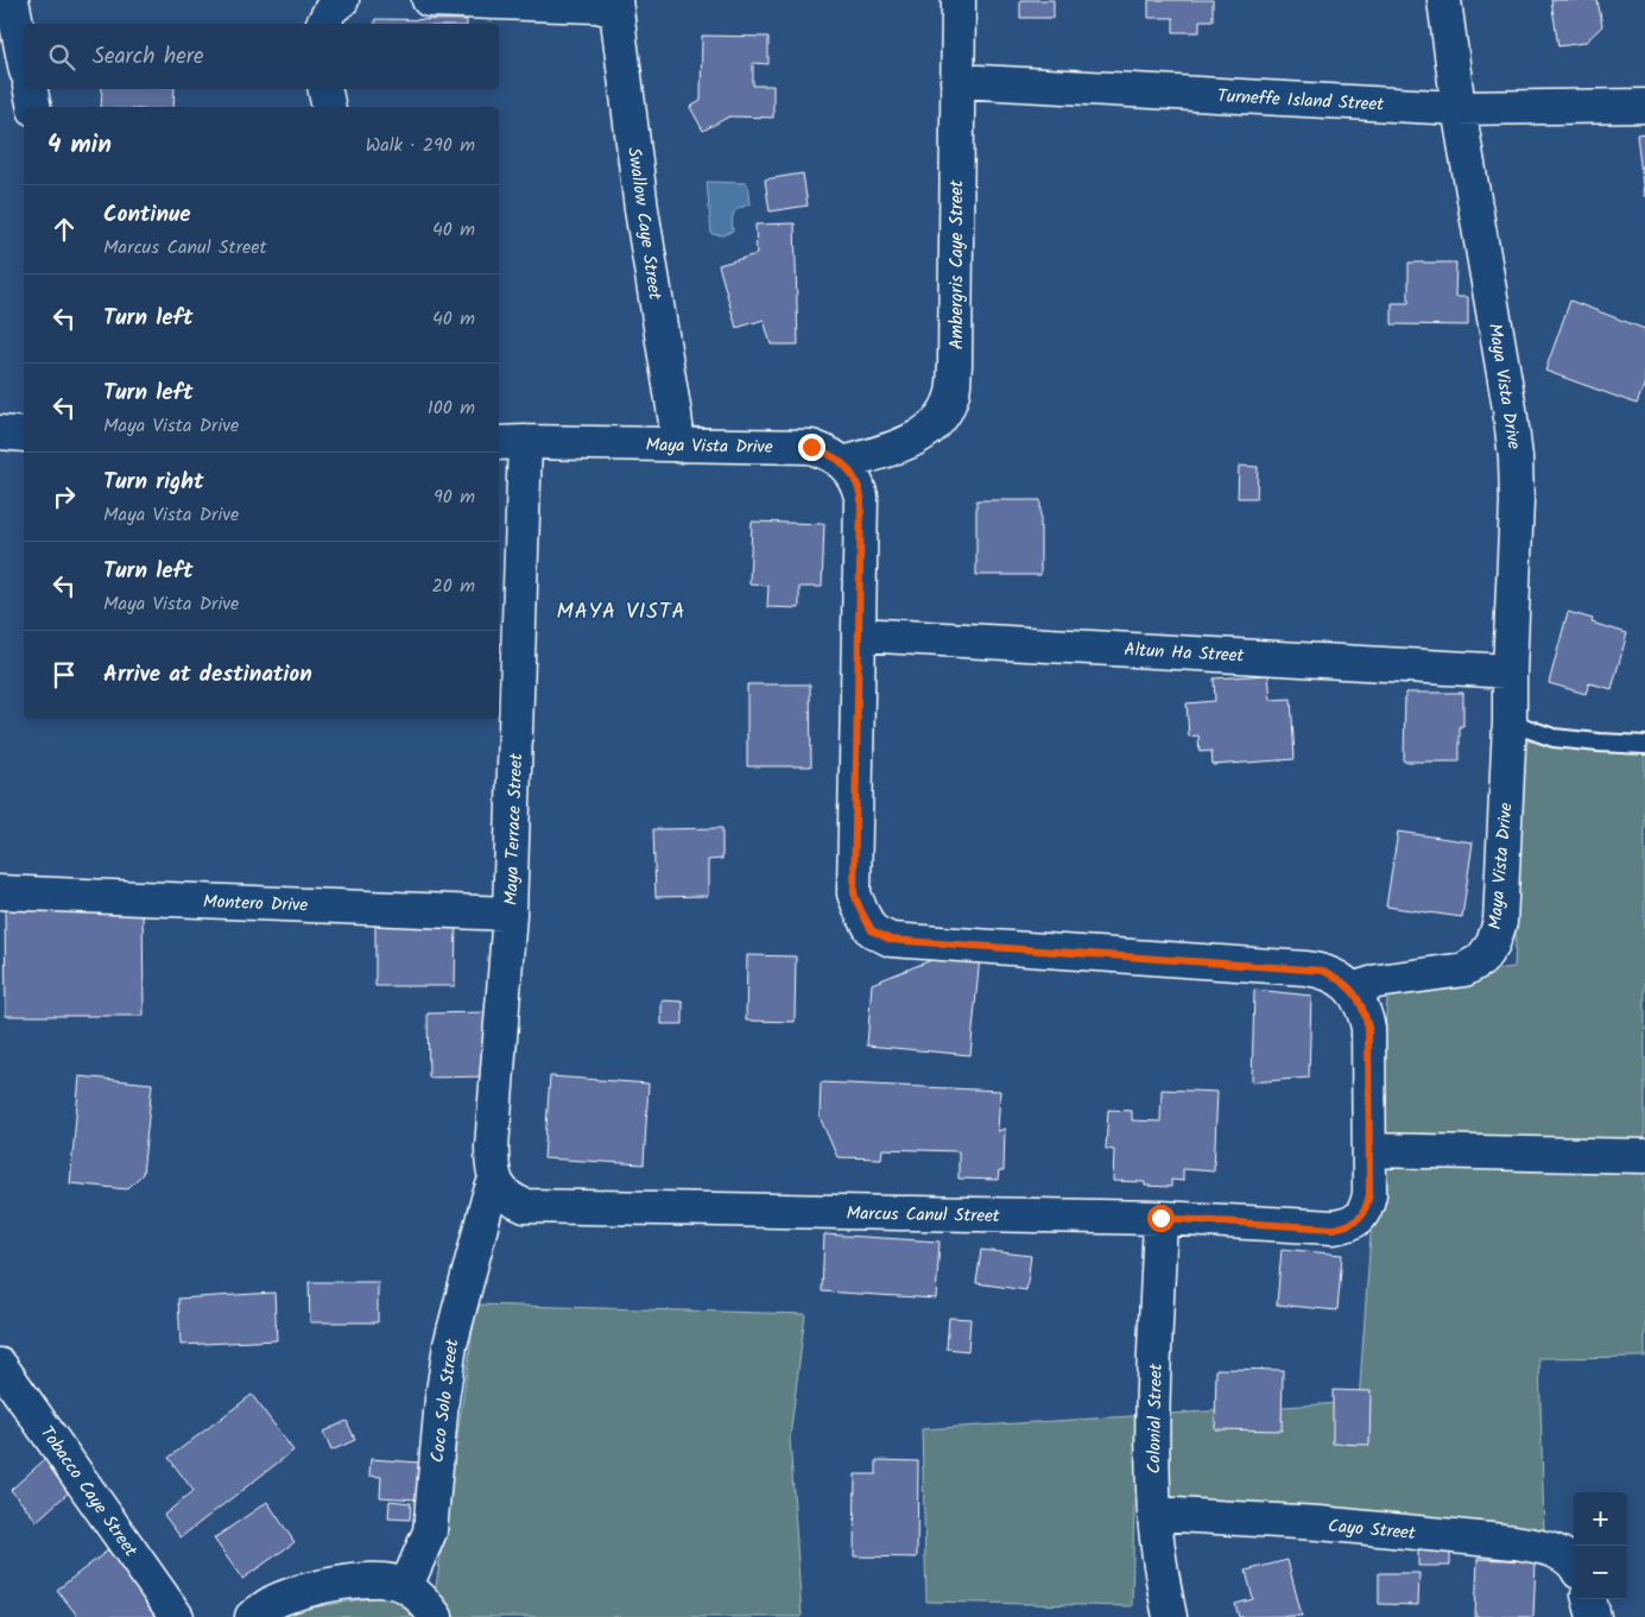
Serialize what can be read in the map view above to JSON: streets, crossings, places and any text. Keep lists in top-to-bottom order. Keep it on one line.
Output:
{"streets":{"street":["Turneffe Island Street","Swallow Caye Street","Ambergris Caye Street","Maya Vista Drive","Altun Ha Street","Maya Terrace Street","Montero Drive","Marcus Canul Street","Coco Solo Street","Colonial Street","Tobacco Caye Street","Cayo Street"]},"crossings":[["Turneffe Island Street","Ambergris Caye Street"],["Turneffe Island Street","Maya Vista Drive"],["Swallow Caye Street","Maya Vista Drive"],["Ambergris Caye Street","Maya Vista Drive"],["Maya Vista Drive","Altun Ha Street"],["Maya Vista Drive","Maya Terrace Street"],["Maya Terrace Street","Montero Drive"],["Maya Terrace Street","Marcus Canul Street"],["Maya Terrace Street","Coco Solo Street"],["Marcus Canul Street","Coco Solo Street"],["Marcus Canul Street","Colonial Street"],["Colonial Street","Cayo Street"]],"districts":["MAYA VISTA"],"page":{"search":"Search here","heading":["4 min","Walk · 290 m"],"list":[["Continue","Marcus Canul Street","40 m"],["Turn left","40 m"],["Turn left","Maya Vista Drive","100 m"],["Turn right","Maya Vista Drive","90 m"],["Turn left","Maya Vista Drive","20 m"],"Arrive at destination"],"map_buttons":["+","−"]}}
